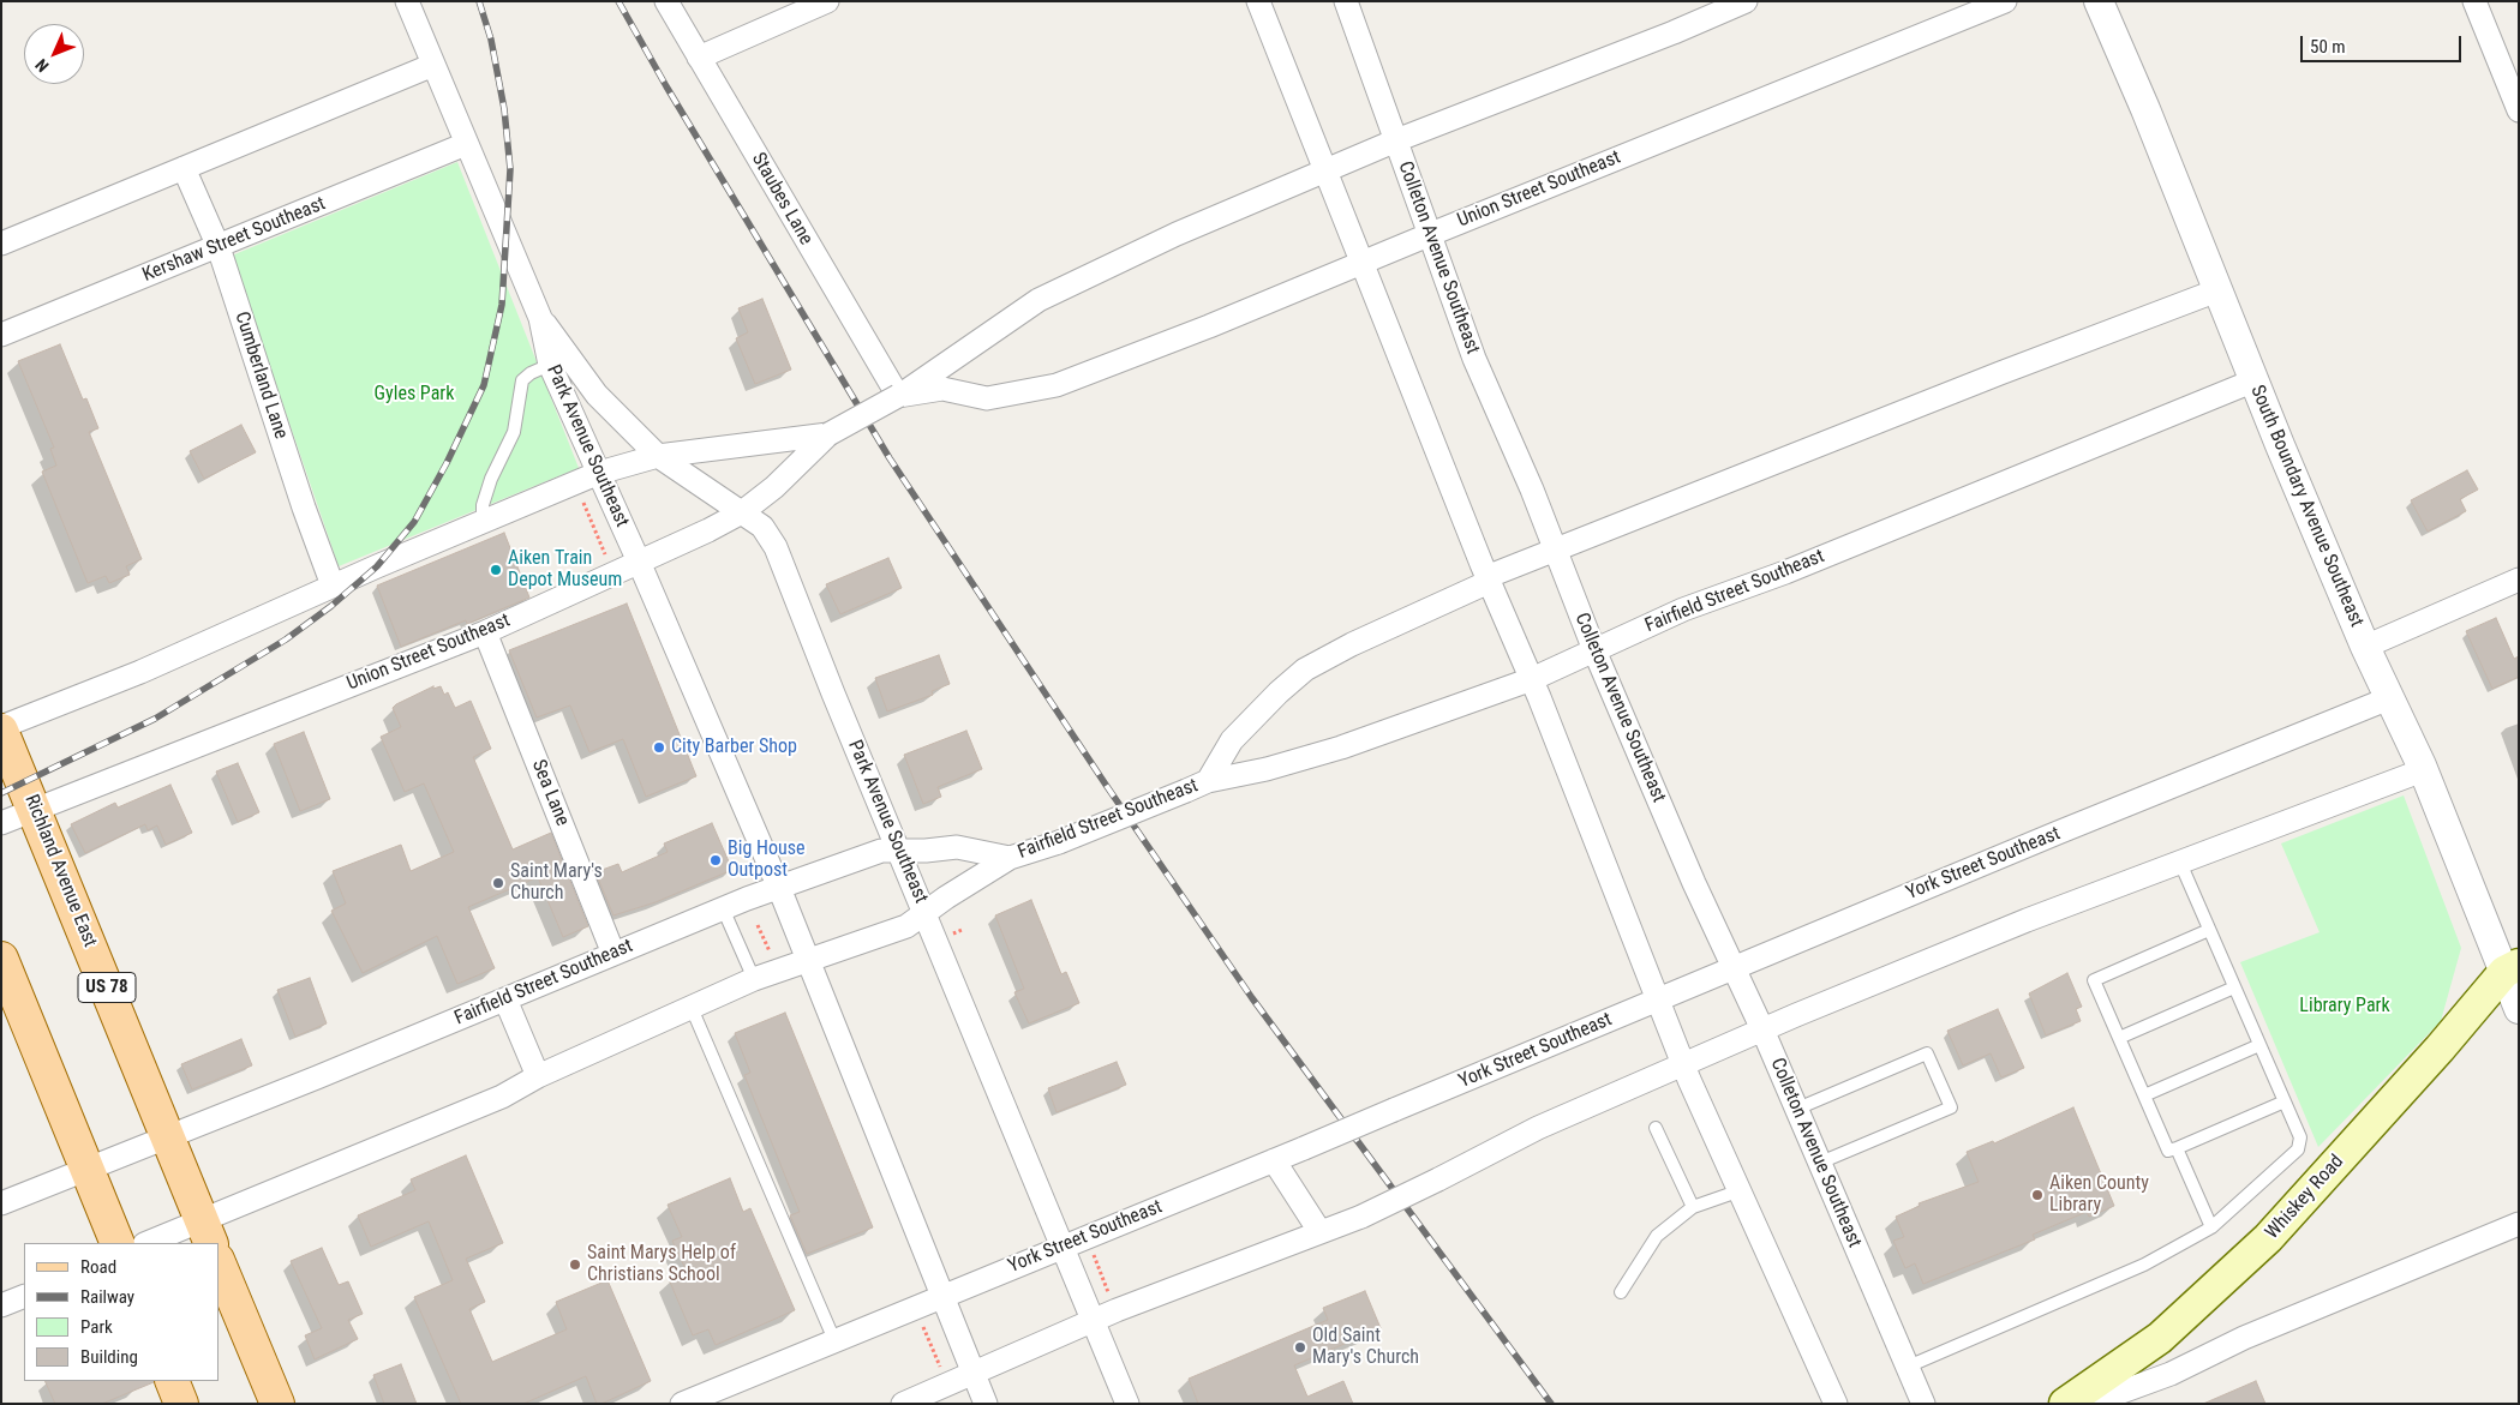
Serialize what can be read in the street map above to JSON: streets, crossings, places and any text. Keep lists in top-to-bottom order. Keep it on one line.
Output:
{"streets":{"main road":["Richland Avenue East","US 78","Whiskey Road"],"street":["Union Street Southeast","Staubes Lane","Kershaw Street Southeast","Colleton Avenue Southeast","Cumberland Lane","Park Avenue Southeast","South Boundary Avenue Southeast","Fairfield Street Southeast","Sea Lane","York Street Southeast"]},"crossings":[["Union Street Southeast","Staubes Lane"],["Union Street Southeast","Colleton Avenue Southeast"],["Union Street Southeast","Cumberland Lane"],["Union Street Southeast","Park Avenue Southeast"],["Union Street Southeast","Sea Lane"],["Union Street Southeast","Richland Avenue East"],["Kershaw Street Southeast","Cumberland Lane"],["Kershaw Street Southeast","Park Avenue Southeast"],["Colleton Avenue Southeast","Fairfield Street Southeast"],["Colleton Avenue Southeast","York Street Southeast"],["Park Avenue Southeast","Fairfield Street Southeast"],["Park Avenue Southeast","York Street Southeast"],["South Boundary Avenue Southeast","Fairfield Street Southeast"],["South Boundary Avenue Southeast","York Street Southeast"],["South Boundary Avenue Southeast","Whiskey Road"],["Fairfield Street Southeast","Sea Lane"],["Fairfield Street Southeast","Richland Avenue East"]],"parks":["Gyles Park","Library Park"],"places":["Aiken Train Depot Museum","City Barber Shop","Big House Outpost","Saint Mary's Church","Aiken County Library","Saint Marys Help of Christians School","Old Saint Mary's Church"],"legend":["Road","Railway","Park","Building"],"scale_bar":"50 m","north":"bottom left"}
